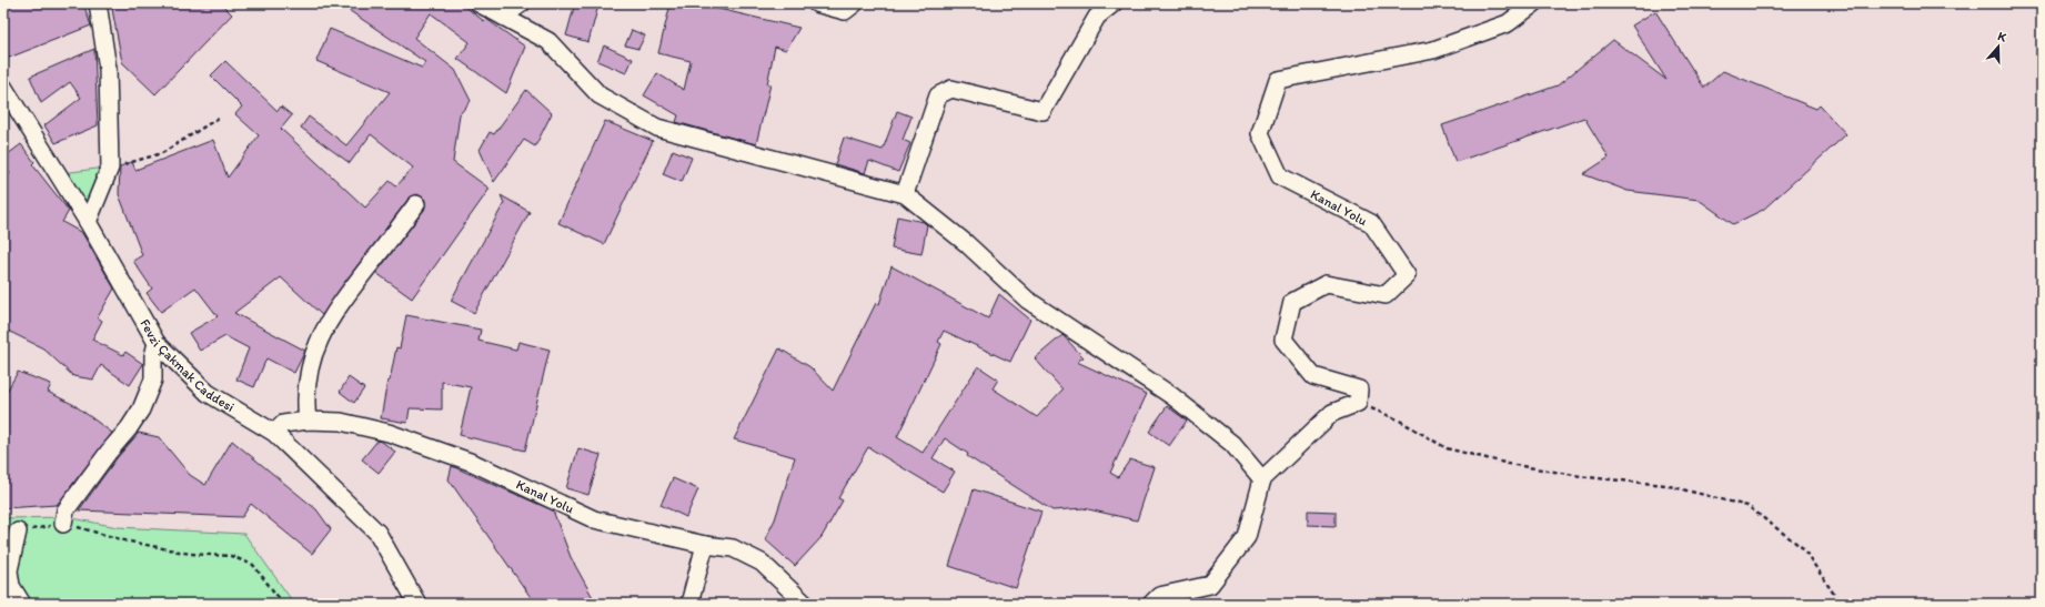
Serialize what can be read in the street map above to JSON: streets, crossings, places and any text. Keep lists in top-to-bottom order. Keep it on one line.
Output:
{"streets":{"street":["Kanal Yolu","Fevzi Çakmak Caddesi"]},"crossings":[["Kanal Yolu","Fevzi Çakmak Caddesi"]],"north":"top"}
